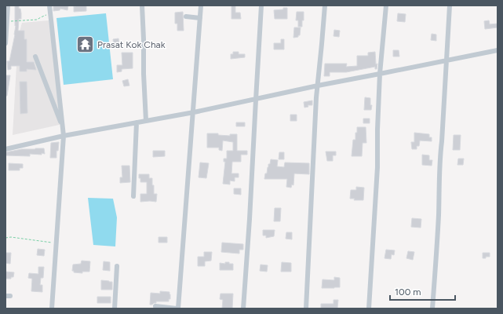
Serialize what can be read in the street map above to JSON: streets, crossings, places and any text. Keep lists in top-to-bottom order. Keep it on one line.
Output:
{"places":{"temple":["Prasat Kok Chak"]},"scale_bar":"100 m"}
